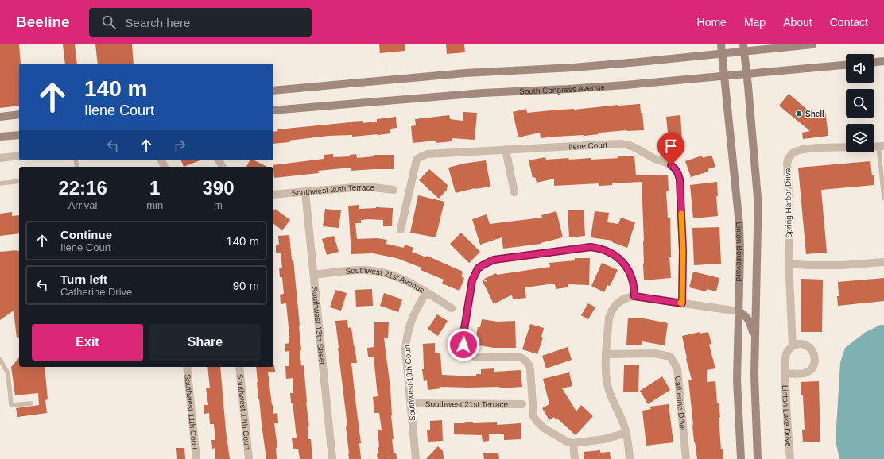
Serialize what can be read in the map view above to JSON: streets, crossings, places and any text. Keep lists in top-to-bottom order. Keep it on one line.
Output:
{"streets":{"main road":["South Congress Avenue","Linton Boulevard"],"street":["Ilene Court","Southwest 20th Terrace","Spring Harbor Drive","Southwest 21st Avenue","Southwest 13th Street","Southwest 13th Court","Southwest 21st Terrace","Catherine Drive","Southwest 11th Court","Southwest 12th Court","Linton Lake Drive"]},"crossings":[["South Congress Avenue","Linton Boulevard"],["Southwest 20th Terrace","Southwest 13th Street"],["Spring Harbor Drive","Linton Lake Drive"],["Southwest 21st Avenue","Southwest 13th Street"],["Southwest 21st Avenue","Southwest 13th Court"],["Southwest 13th Court","Southwest 21st Terrace"]],"places":["Shell"],"page":{"header":"Beeline","search":"Search here","nav":["Home","Map","About","Contact"],"turn":["140 m","Ilene Court"],"eta":["22:16","Arrival","1","min","390","m"],"list":[{"name":"Continue","note":"Ilene Court","value":"140 m"},{"name":"Turn left","note":"Catherine Drive","value":"90 m"}],"buttons":["Exit","Share"]}}
